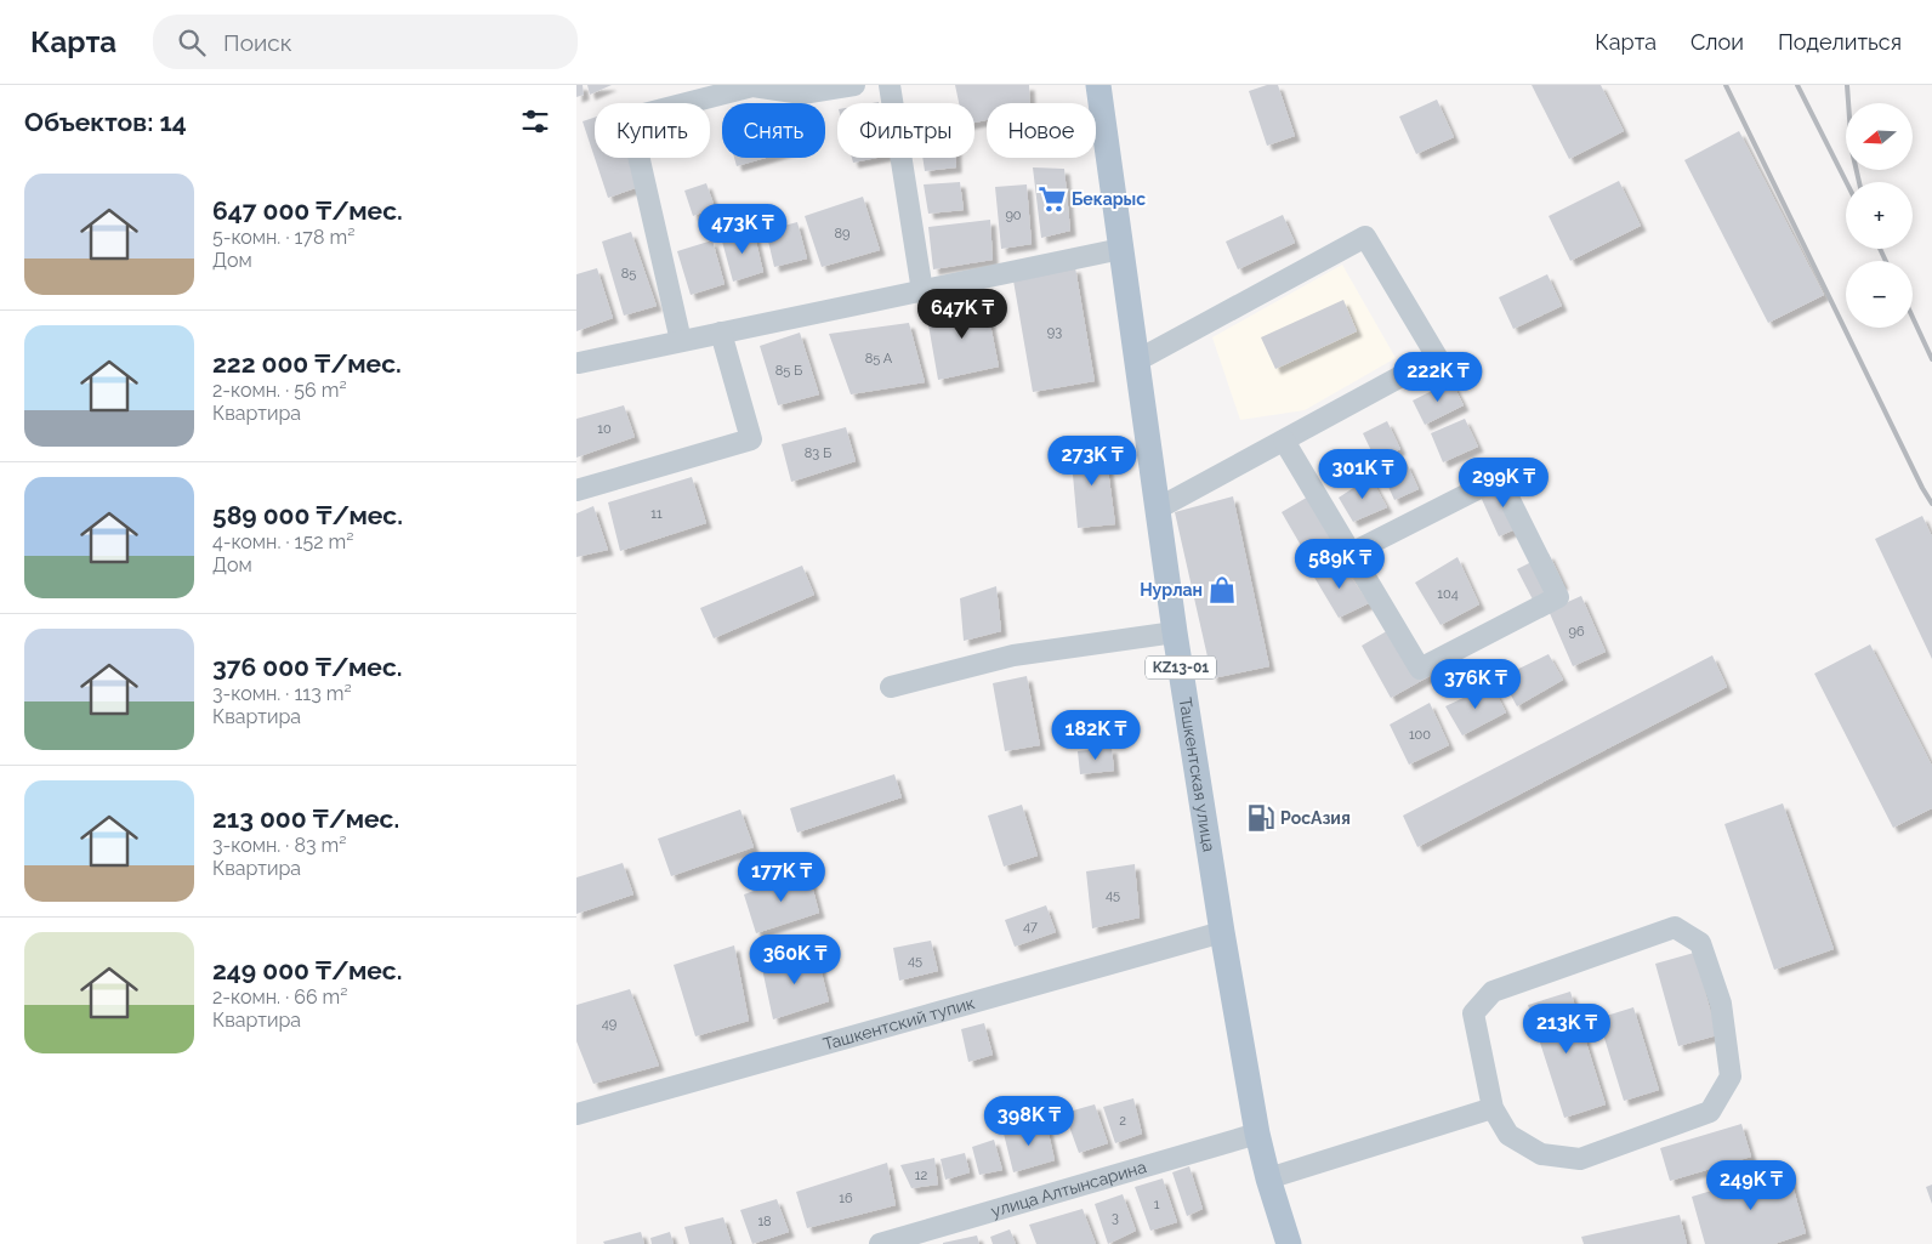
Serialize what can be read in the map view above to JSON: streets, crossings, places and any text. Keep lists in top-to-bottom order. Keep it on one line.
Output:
{"streets":{"main road":["KZ13-01","Ташкентская улица"],"street":["Ташкентский тупик","улица Алтынсарина"]},"crossings":[["Ташкентская улица","Ташкентский тупик"],["Ташкентская улица","улица Алтынсарина"]],"places":{"supermarket":["Бекарыс"],"shop":["Нурлан"],"fuel station":["РосАзия"]},"house_numbers":["90","89","85","93","85 А","85 Б","10","83 Б","11","104","96","100","45","47","45","49","2","12","16","1","3","18"],"north":"left","page":{"header":"Карта","search":"Поиск","nav":["Карта","Слои","Поделиться"],"heading":"Объектов: 14","map_buttons":["+","−"],"chip":["Купить","Снять","Фильтры","Новое"],"list":[{"name":"647 000 ₸/мес.","note":"5-комн. · 178 m² · Дом"},{"name":"222 000 ₸/мес.","note":"2-комн. · 56 m² · Квартира"},{"name":"589 000 ₸/мес.","note":"4-комн. · 152 m² · Дом"},{"name":"376 000 ₸/мес.","note":"3-комн. · 113 m² · Квартира"},{"name":"213 000 ₸/мес.","note":"3-комн. · 83 m² · Квартира"},{"name":"249 000 ₸/мес.","note":"2-комн. · 66 m² · Квартира"}],"price":["473K ₸","647K ₸","222K ₸","273K ₸","301K ₸","299K ₸","589K ₸","376K ₸","182K ₸","177K ₸","360K ₸","213K ₸","398K ₸","249K ₸"]}}
